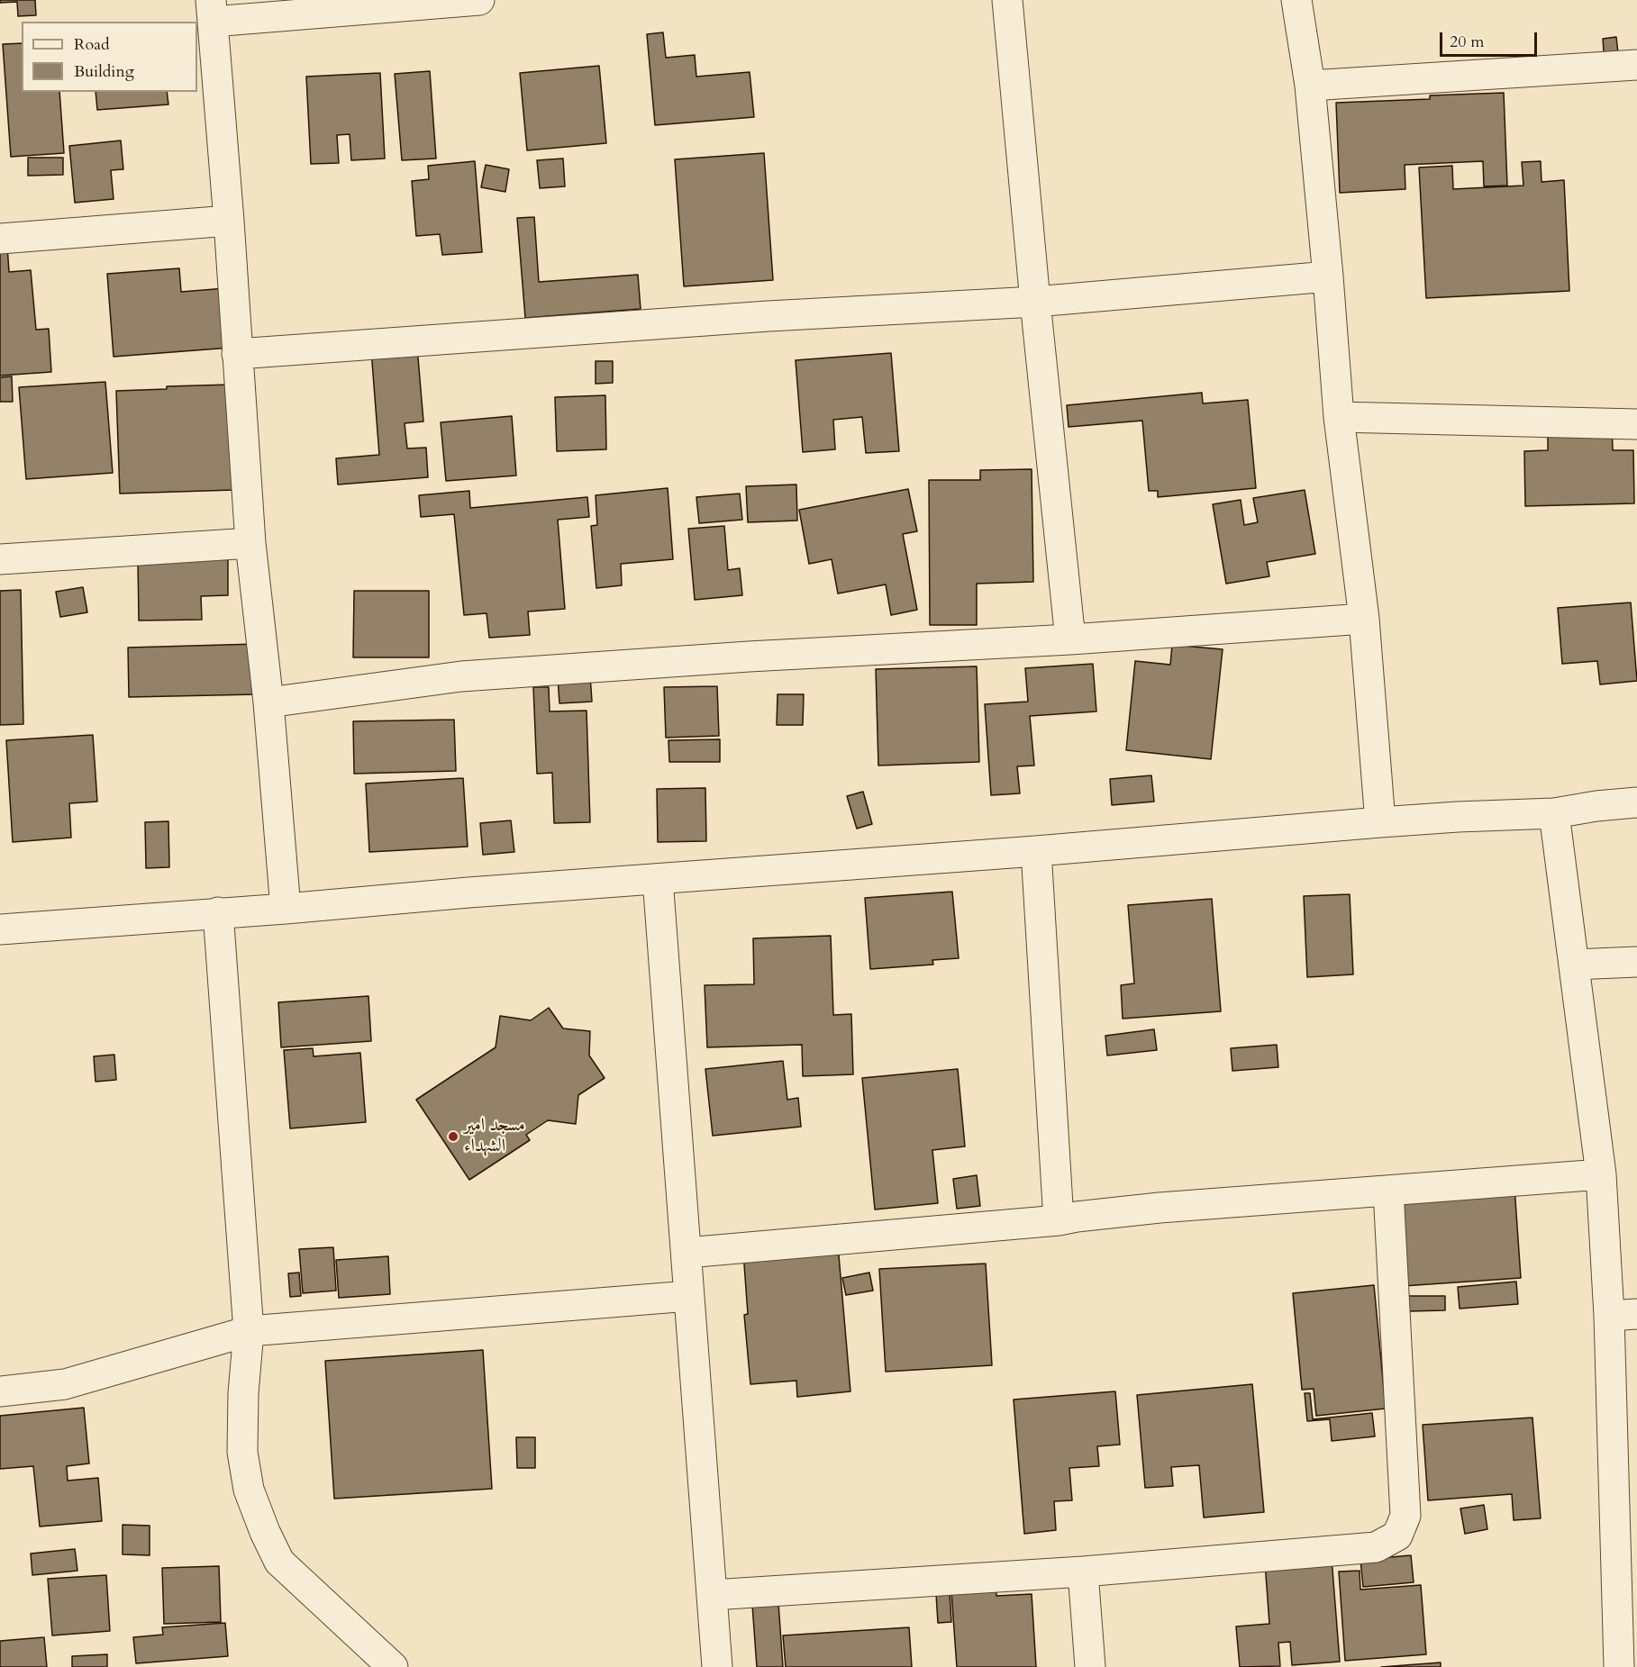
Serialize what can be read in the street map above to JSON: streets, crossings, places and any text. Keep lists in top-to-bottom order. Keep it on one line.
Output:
{"places":["مسجد امير الشهداء"],"legend":["Road","Building"],"scale_bar":"20 m"}
